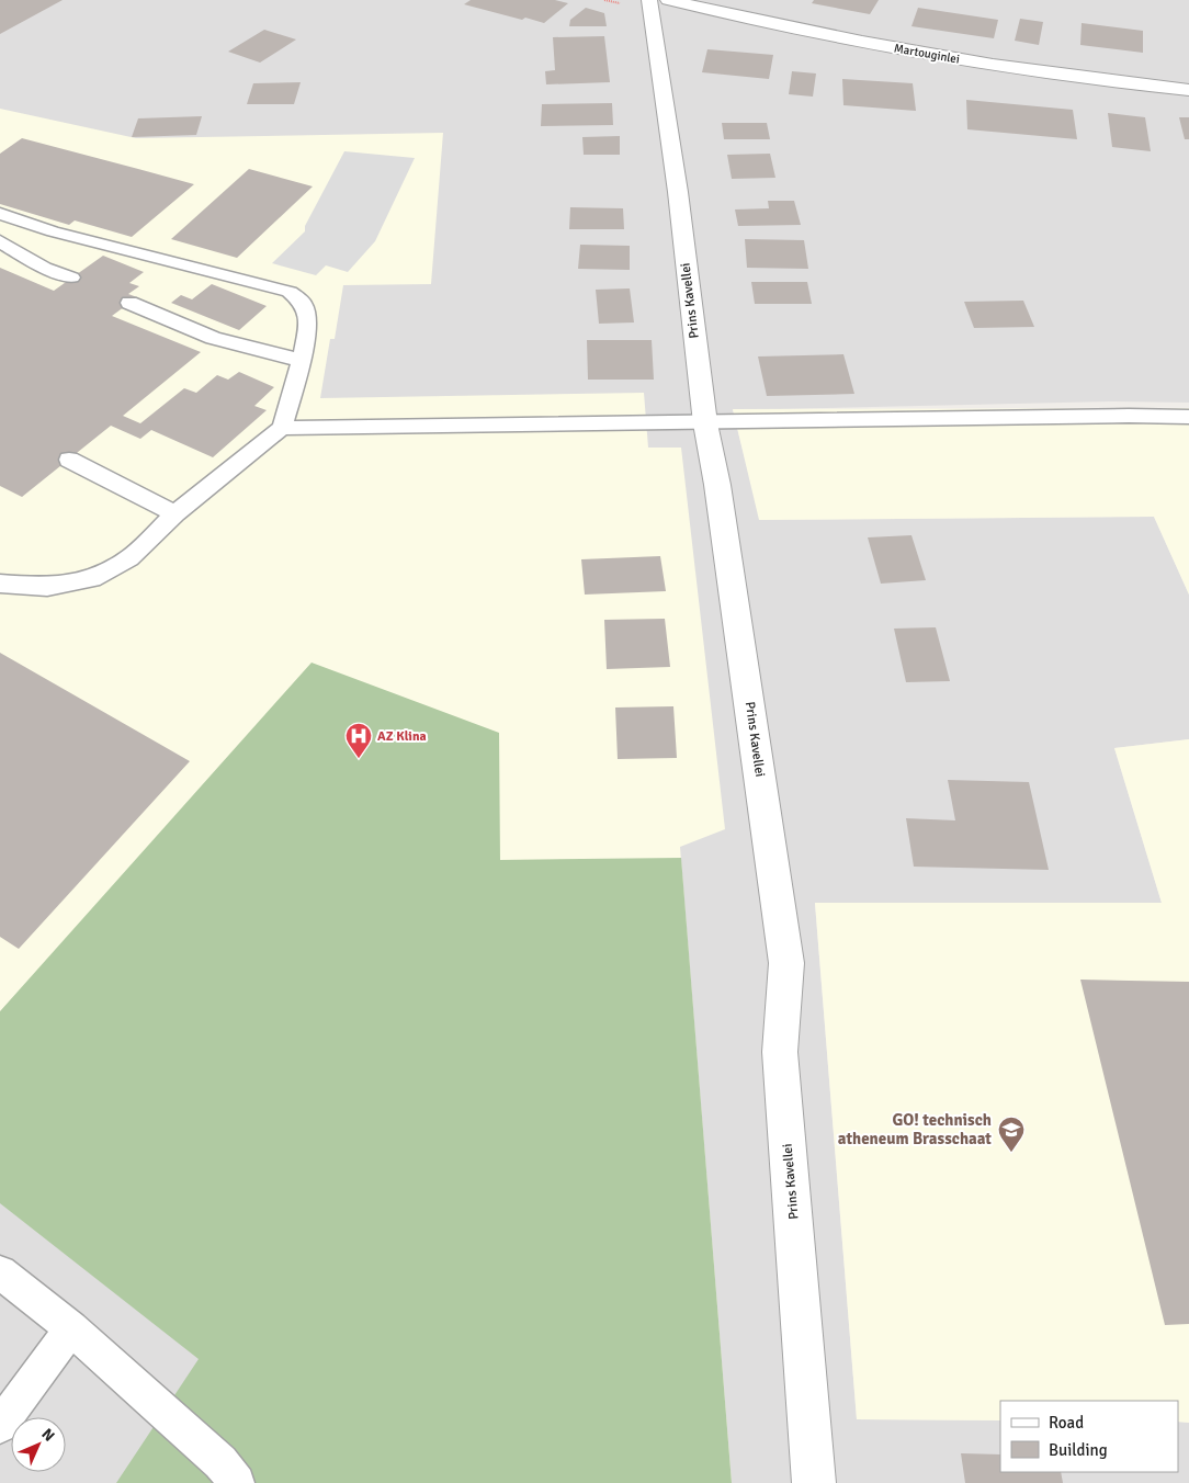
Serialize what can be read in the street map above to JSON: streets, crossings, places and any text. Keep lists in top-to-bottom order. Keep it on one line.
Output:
{"streets":{"street":["Martouginlei","Prins Kavellei"]},"places":{"hospital":["AZ Klina"],"school or university":["GO! technisch atheneum Brasschaat"]},"legend":["Road","Building"],"north":"top right"}
